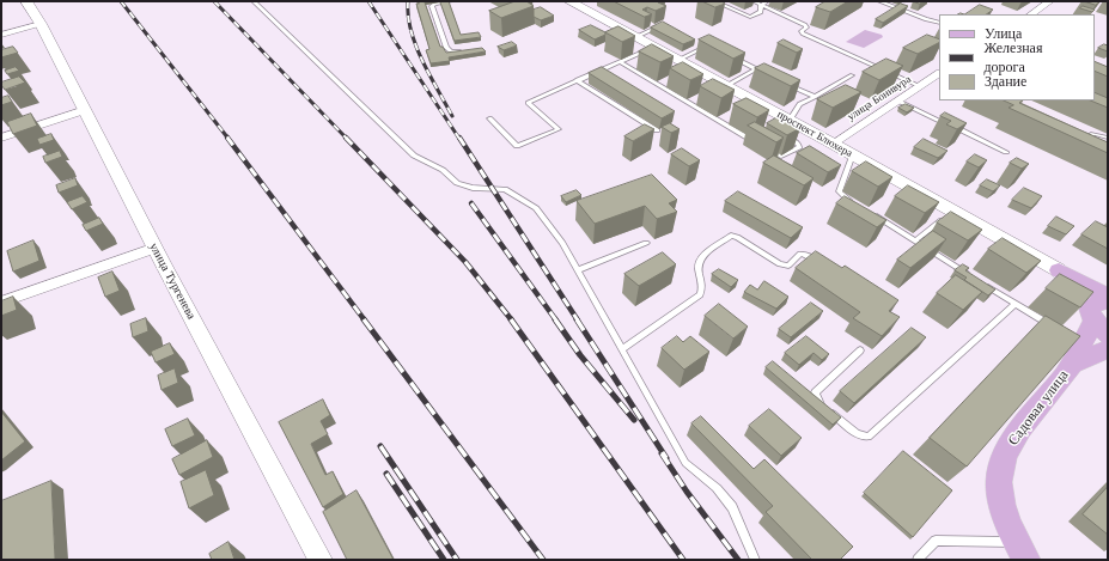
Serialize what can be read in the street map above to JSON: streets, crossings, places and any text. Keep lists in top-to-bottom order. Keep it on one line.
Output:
{"streets":{"main road":["Садовая улица"],"street":["улица Бонивура","проспект Блюхера","улица Тургенева"]},"crossings":[["улица Бонивура","проспект Блюхера"]],"legend":["Улица","Железная дорога","Здание"]}
